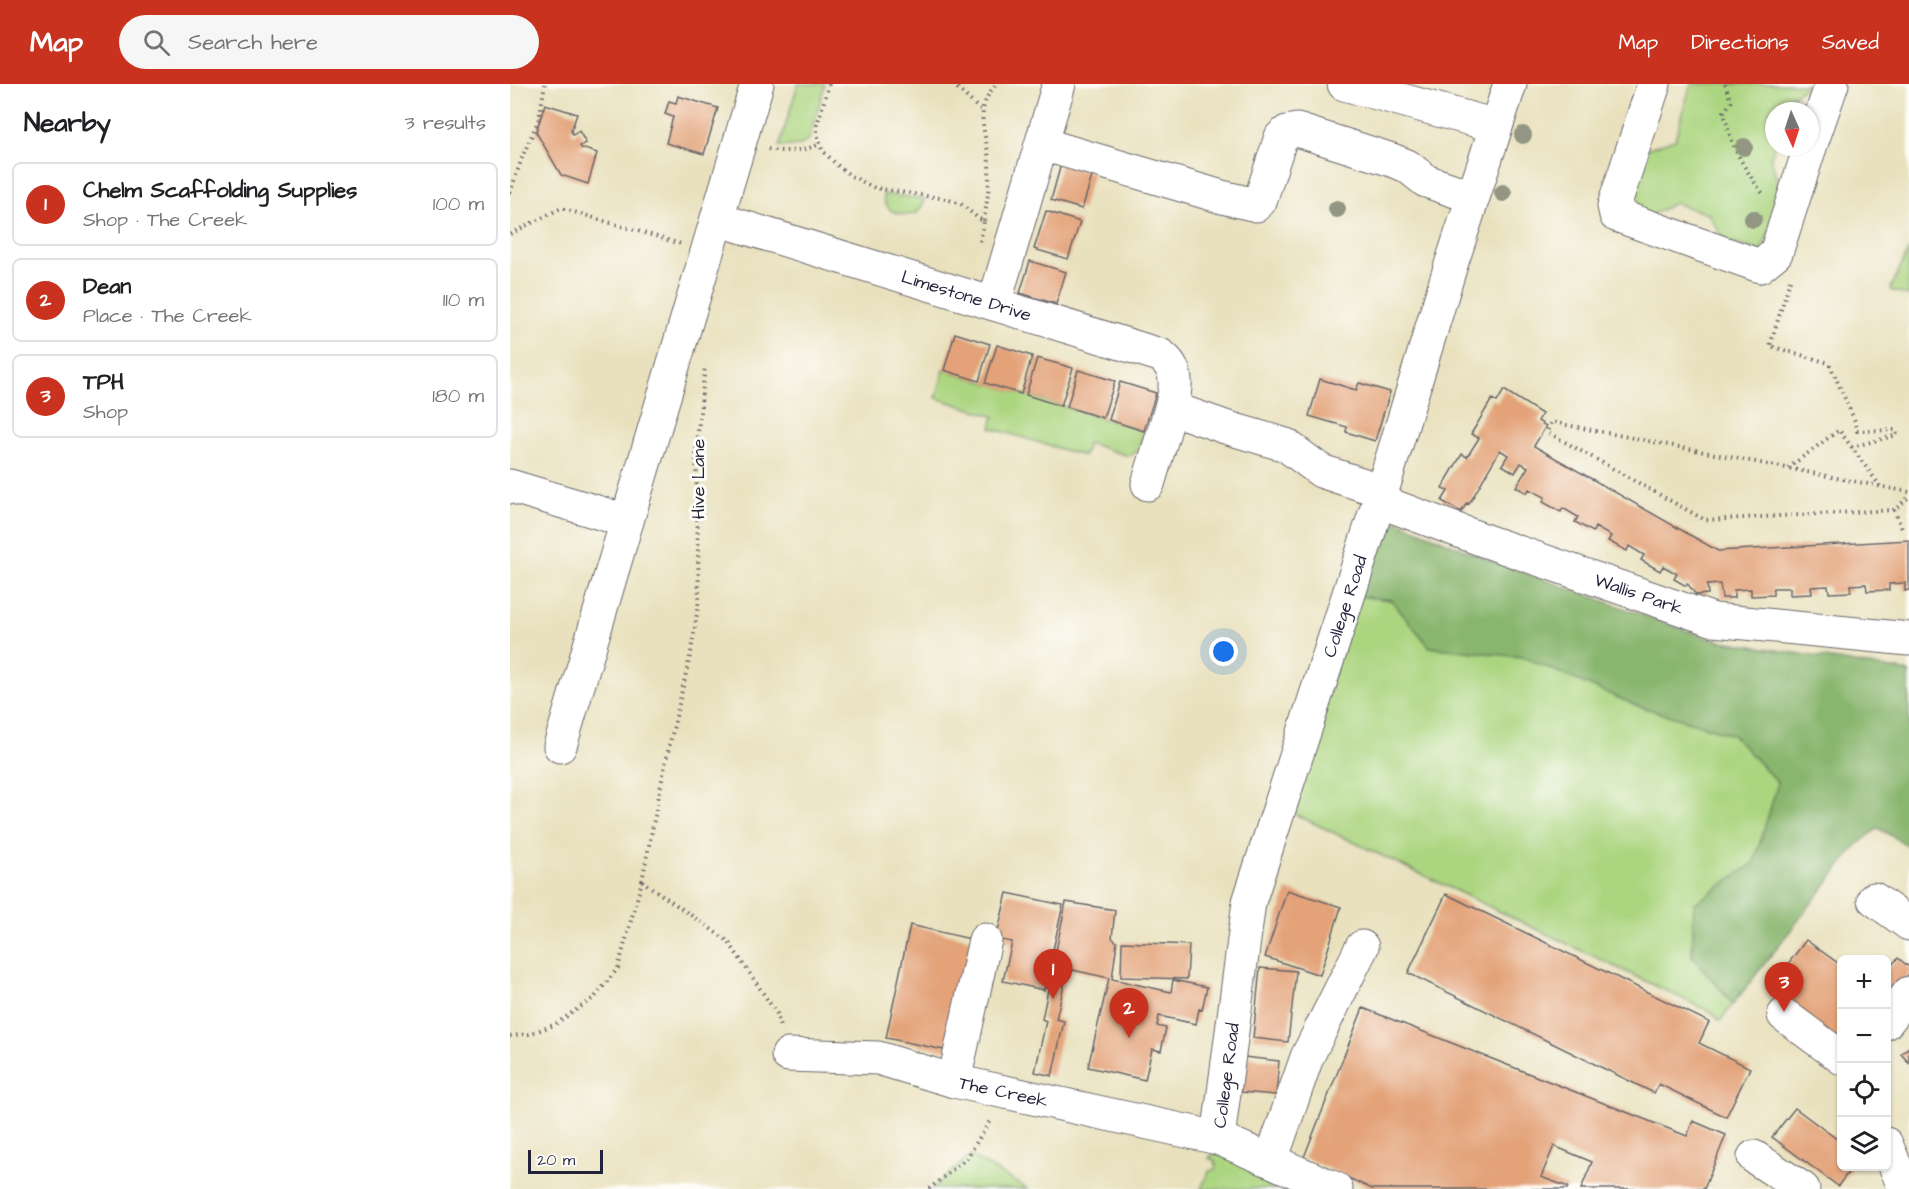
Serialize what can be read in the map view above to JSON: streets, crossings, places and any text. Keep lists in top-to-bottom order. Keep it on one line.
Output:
{"streets":{"street":["Limestone Drive","Wallis Park","College Road","The Creek"],"path":["Hive Lane"]},"crossings":[["Limestone Drive","Wallis Park"],["Wallis Park","College Road"],["College Road","The Creek"]],"scale_bar":"20 m","north":"bottom","page":{"header":"Map","search":"Search here","nav":["Map","Directions","Saved"],"heading":["Nearby","3 results"],"list":[{"mark":"1","name":"Chelm Scaffolding Supplies","note":"Shop · The Creek","value":"100 m"},{"mark":"2","name":"Dean","note":"Place · The Creek","value":"110 m"},{"mark":"3","name":"TPH","note":"Shop","value":"180 m"}],"pins":["1","3","2"],"map_buttons":["+","−"],"scale":"20 m"}}
